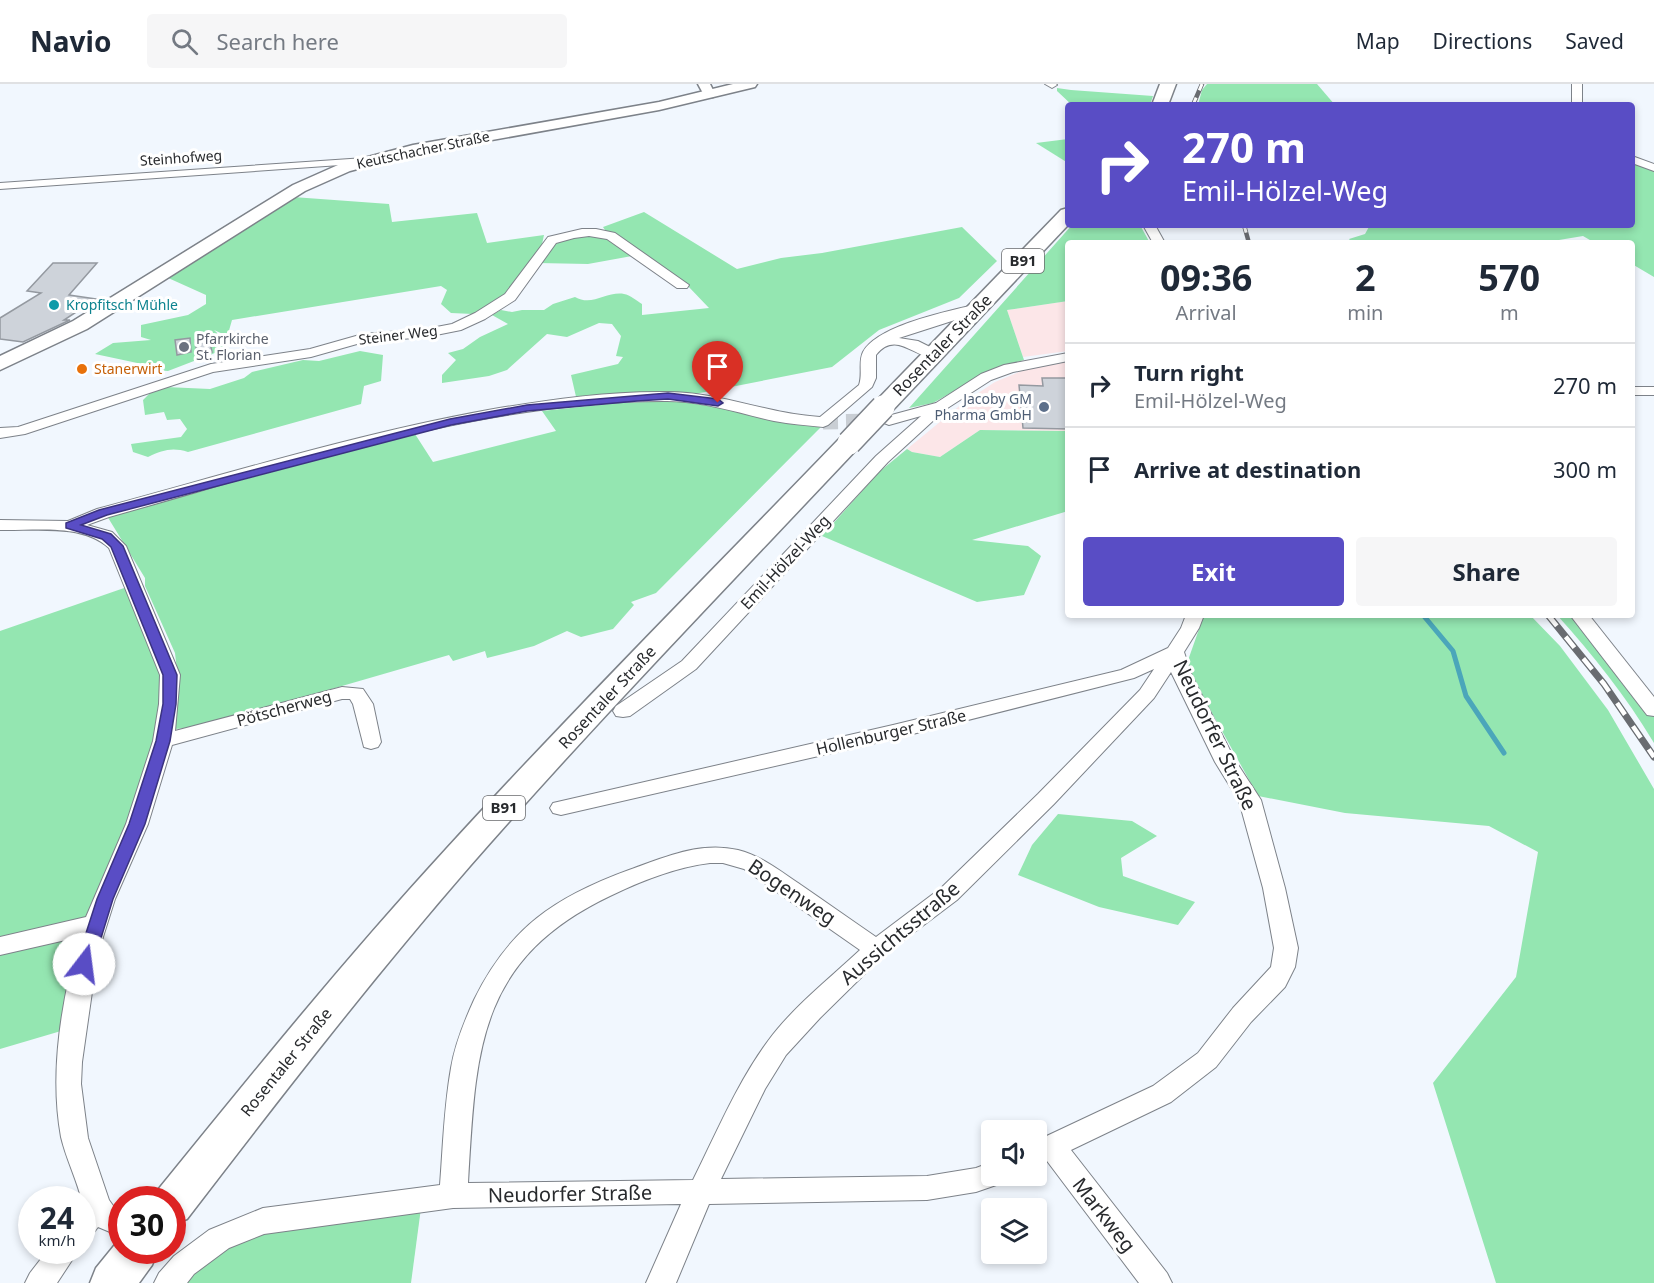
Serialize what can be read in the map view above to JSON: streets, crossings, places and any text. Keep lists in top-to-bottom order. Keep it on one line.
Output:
{"streets":{"main road":["Keutschacher Straße","B91","Rosentaler Straße"],"street":["Steinhofweg","Steiner Weg","Emil-Hölzel-Weg","Pötscherweg","Hollenburger Straße","Neudorfer Straße","Bogenweg","Aussichtsstraße","Markweg"]},"crossings":[["Keutschacher Straße","Steinhofweg"],["Rosentaler Straße","Emil-Hölzel-Weg"],["Hollenburger Straße","Neudorfer Straße"],["Hollenburger Straße","Aussichtsstraße"],["Neudorfer Straße","Bogenweg"],["Neudorfer Straße","Aussichtsstraße"],["Bogenweg","Aussichtsstraße"]],"places":["Kropfitsch Mühle","Pfarrkirche St. Florian","Stanerwirt","Jacoby GM Pharma GmbH"],"page":{"header":"Navio","search":"Search here","nav":["Map","Directions","Saved"],"turn":["270 m","Emil-Hölzel-Weg"],"eta":["09:36","Arrival","2","min","570","m"],"list":[{"name":"Turn right","note":"Emil-Hölzel-Weg","value":"270 m"},{"name":"Arrive at destination","value":"300 m"}],"buttons":["Exit","Share"],"speed":"24 km/h","limit":"30"}}
